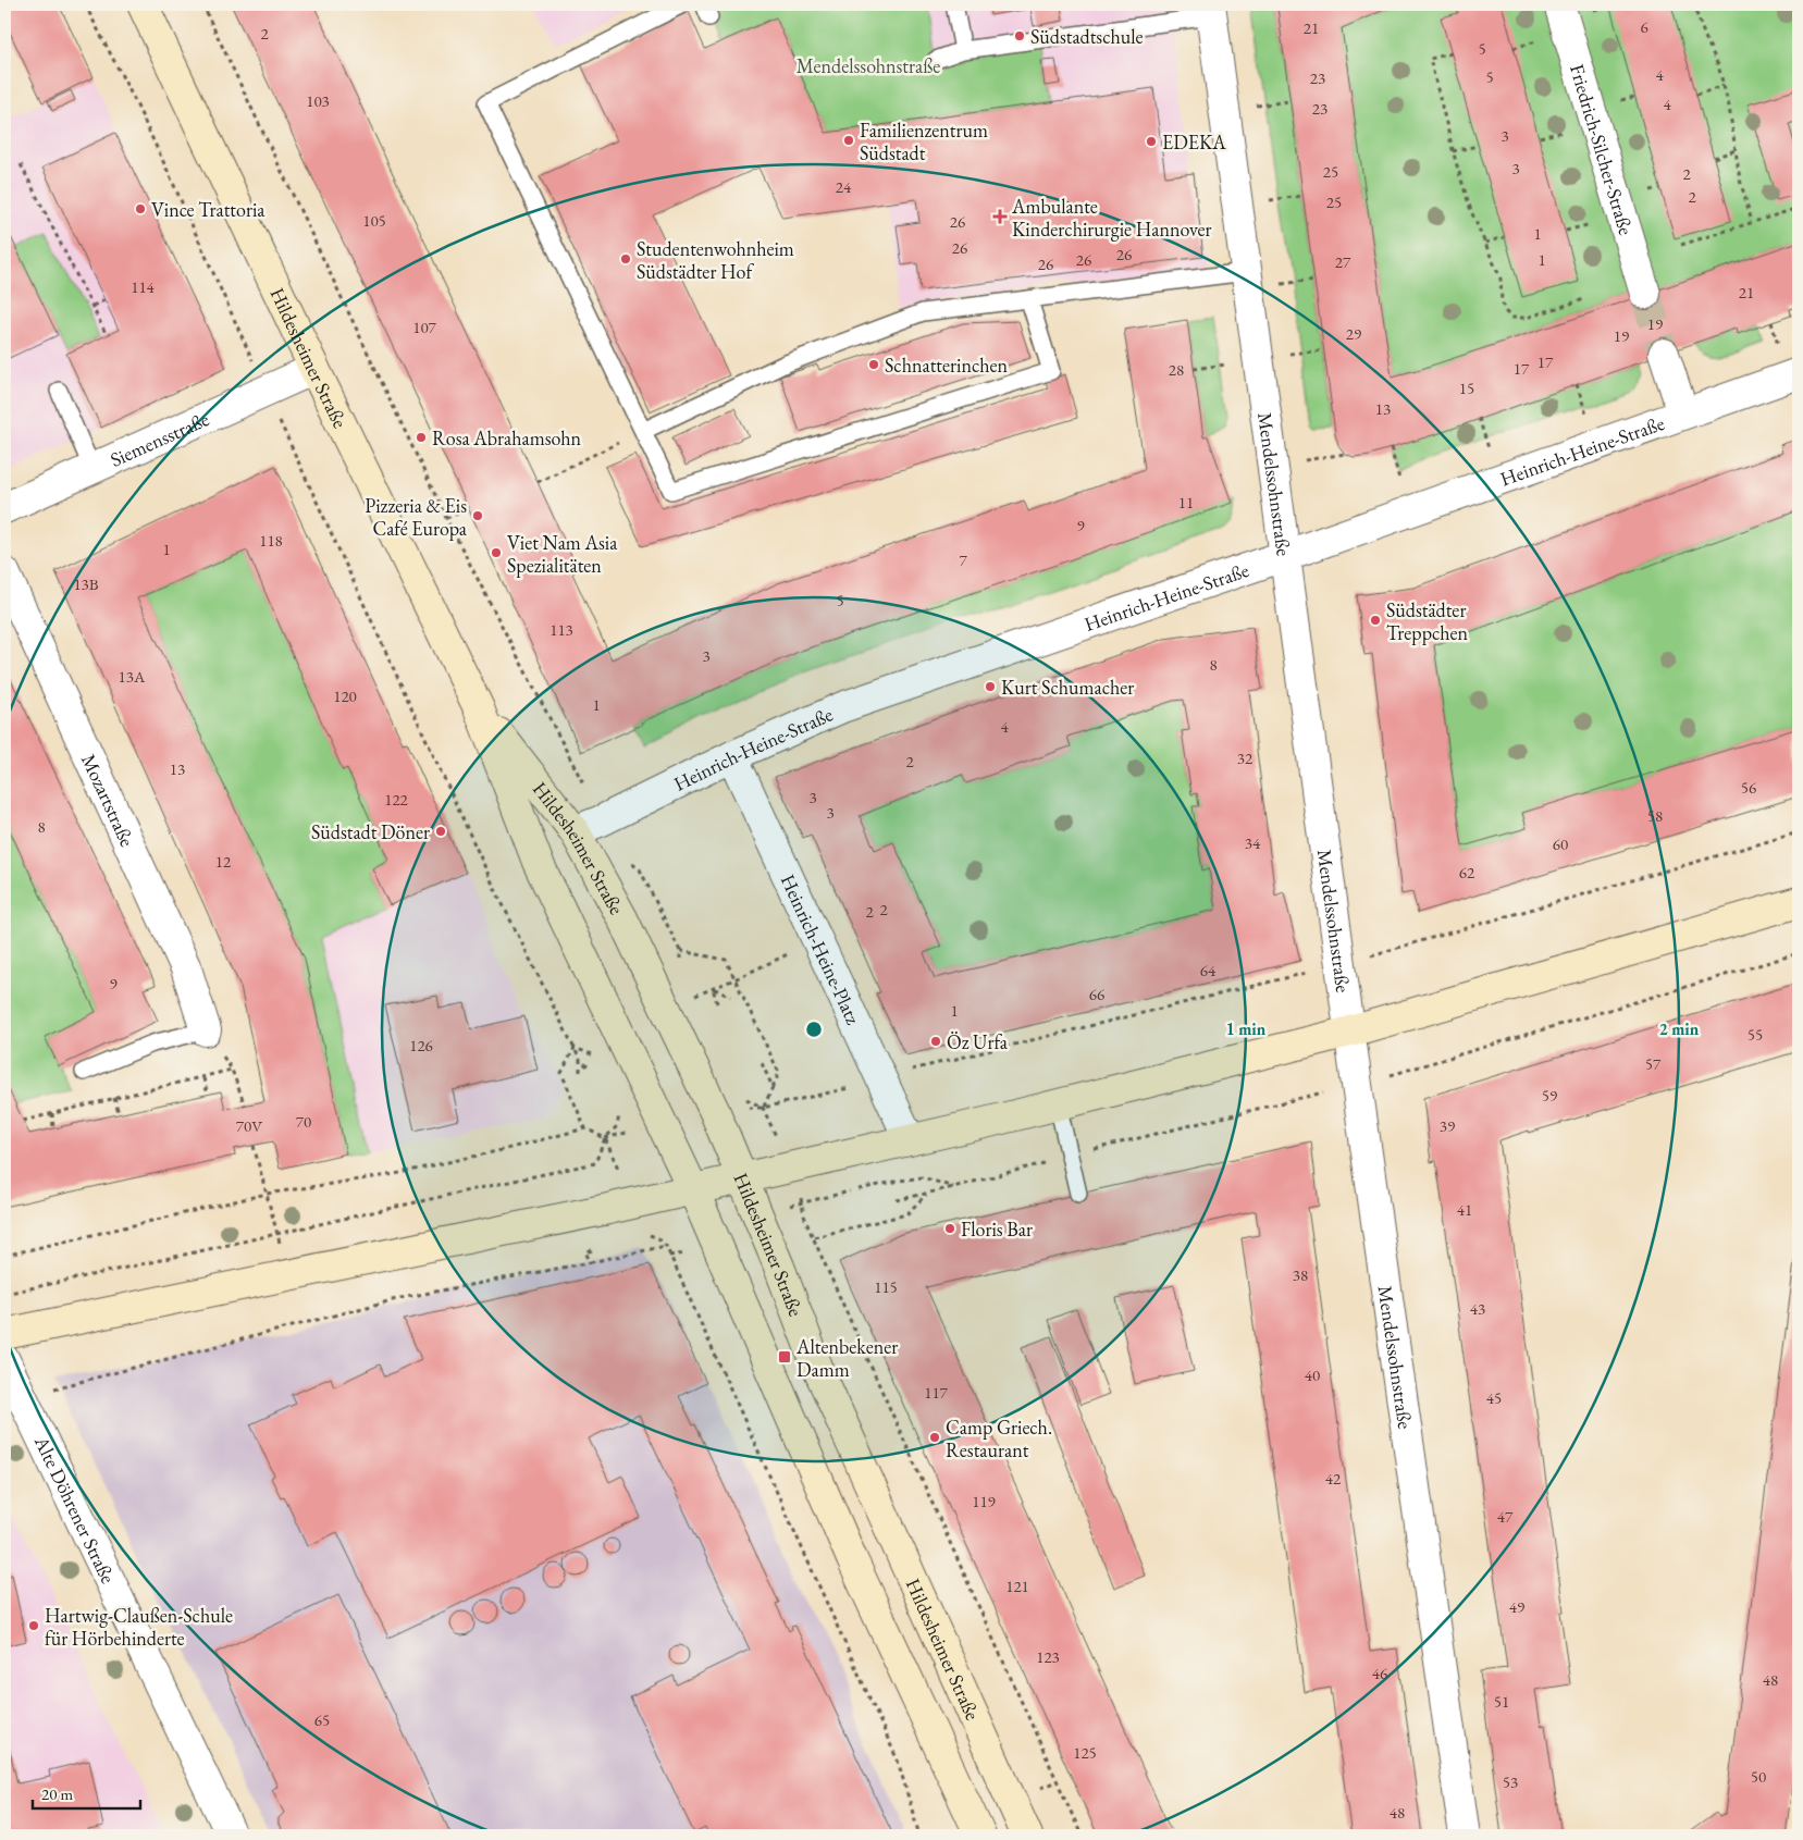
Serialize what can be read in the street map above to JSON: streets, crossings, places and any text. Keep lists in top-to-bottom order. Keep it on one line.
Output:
{"streets":{"main road":["Hildesheimer Straße"],"street":["Friedrich-Silcher-Straße","Siemensstraße","Heinrich-Heine-Straße","Mendelssohnstraße","Mozartstraße","Heinrich-Heine-Platz","Alte Döhrener Straße"]},"crossings":[["Hildesheimer Straße","Siemensstraße"],["Hildesheimer Straße","Heinrich-Heine-Straße"],["Heinrich-Heine-Straße","Mendelssohnstraße"],["Heinrich-Heine-Straße","Heinrich-Heine-Platz"]],"parks":["Mendelssohnstraße"],"places":{"other":["Südstadtschule","Familienzentrum Südstadt","EDEKA","Vince Trattoria","Studentenwohnheim Südstädter Hof","Schnatterinchen","Rosa Abrahamsohn","Pizzeria & Eis Café Europa","Viet Nam Asia Spezialitäten","Südstädter Treppchen","Kurt Schumacher","Südstadt Döner","Öz Urfa","Floris Bar","Camp Griech. Restaurant","Hartwig-Claußen-Schule für Hörbehinderte"],"health":["Ambulante Kinderchirurgie Hannover"],"transit":["Altenbekener Damm"]},"house_numbers":["6","21","2","5","4","5","23","103","4","23","3","3","25","2","24","2","25","105","26","1","26","26","26","1","27","26","114","21","19","107","29","19","17","17","28","15","13","11","9","118","1","7","13B","5","113","3","8","13A","120","1","4","32","2","13","56","3","122","3","58","8","34","60","12","62","2","2","64","9","66","1","55","126","57","59","70","70V","39","41","38","115","43","40","117","45","42","119","47","121","49","123","46","48","51","65","125","50","53","48"],"scale_bar":"20 m","rings":["1 min","2 min"]}
